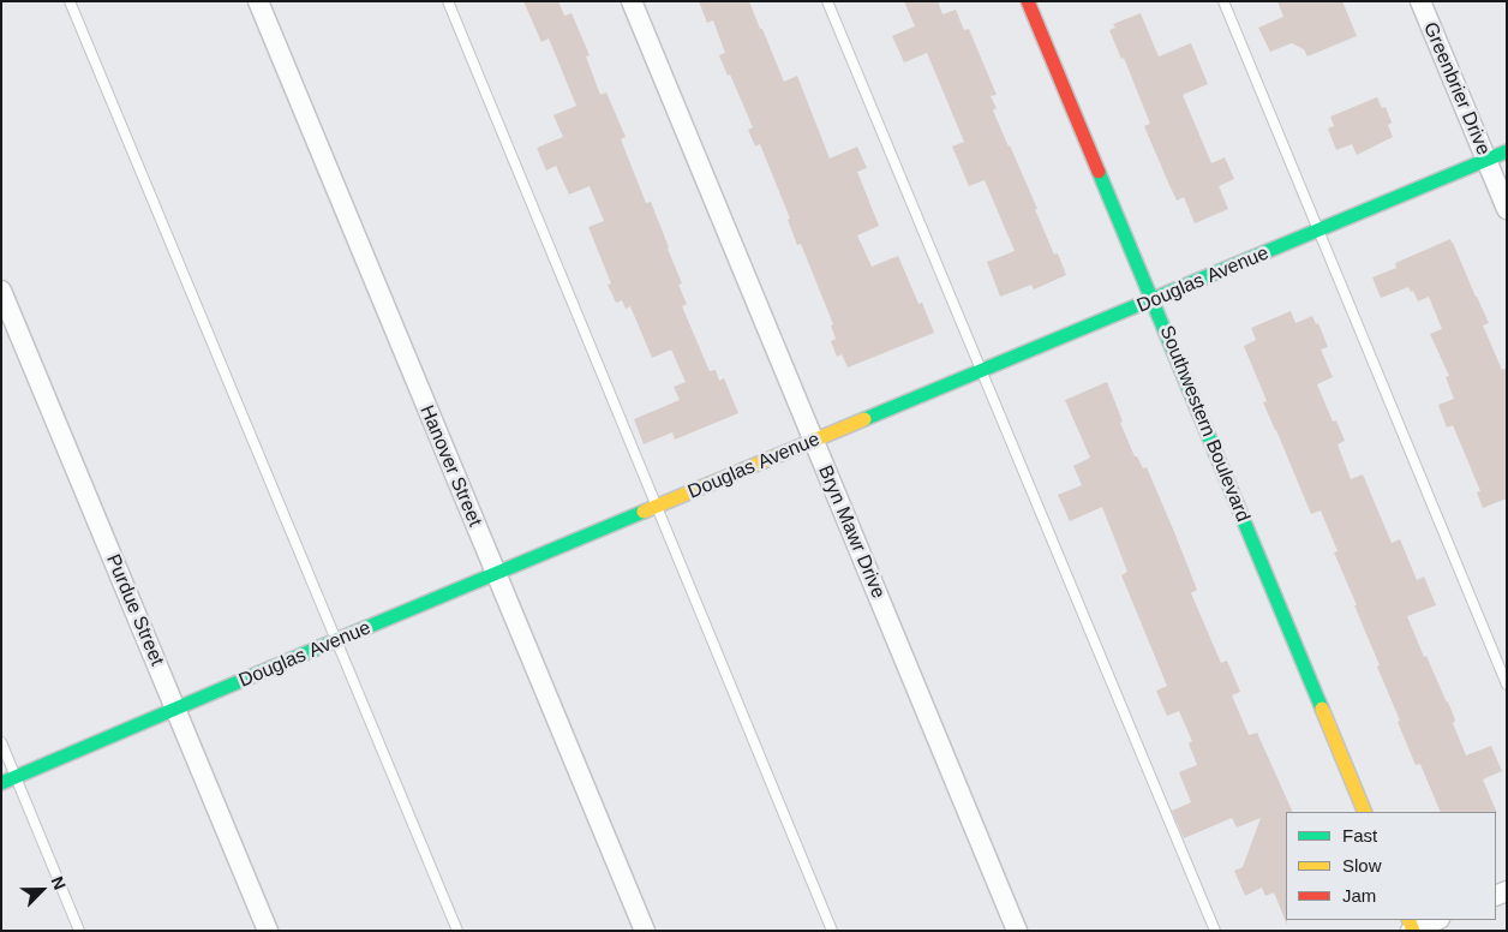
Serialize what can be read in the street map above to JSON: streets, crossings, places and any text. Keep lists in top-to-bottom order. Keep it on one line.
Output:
{"streets":{"street":["Greenbrier Drive","Douglas Avenue","Southwestern Boulevard","Hanover Street","Bryn Mawr Drive","Purdue Street"]},"crossings":[["Greenbrier Drive","Douglas Avenue"],["Douglas Avenue","Southwestern Boulevard"],["Douglas Avenue","Hanover Street"],["Douglas Avenue","Bryn Mawr Drive"],["Douglas Avenue","Purdue Street"]],"legend":["Fast","Slow","Jam"],"north":"top right"}
